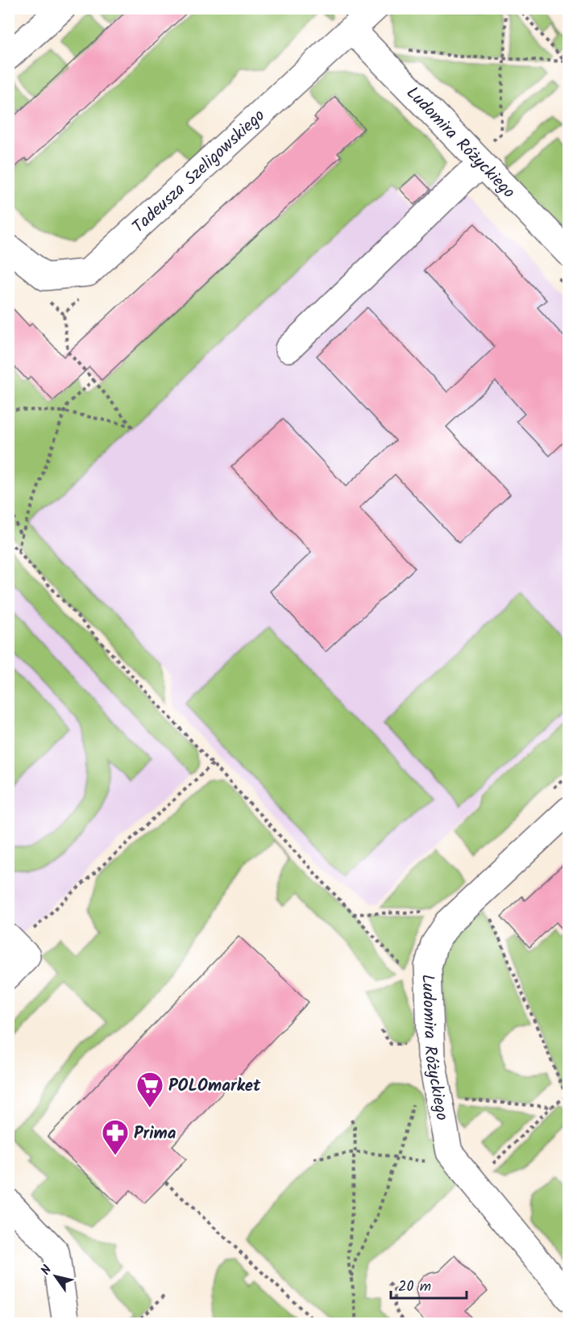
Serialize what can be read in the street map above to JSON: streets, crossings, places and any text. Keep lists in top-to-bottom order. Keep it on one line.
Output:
{"streets":{"street":["Ludomira Różyckiego","Tadeusza Szeligowskiego"]},"crossings":[["Ludomira Różyckiego","Tadeusza Szeligowskiego"]],"places":{"supermarket":["POLOmarket"],"pharmacy":["Prima"]},"scale_bar":"20 m","north":"top left"}
